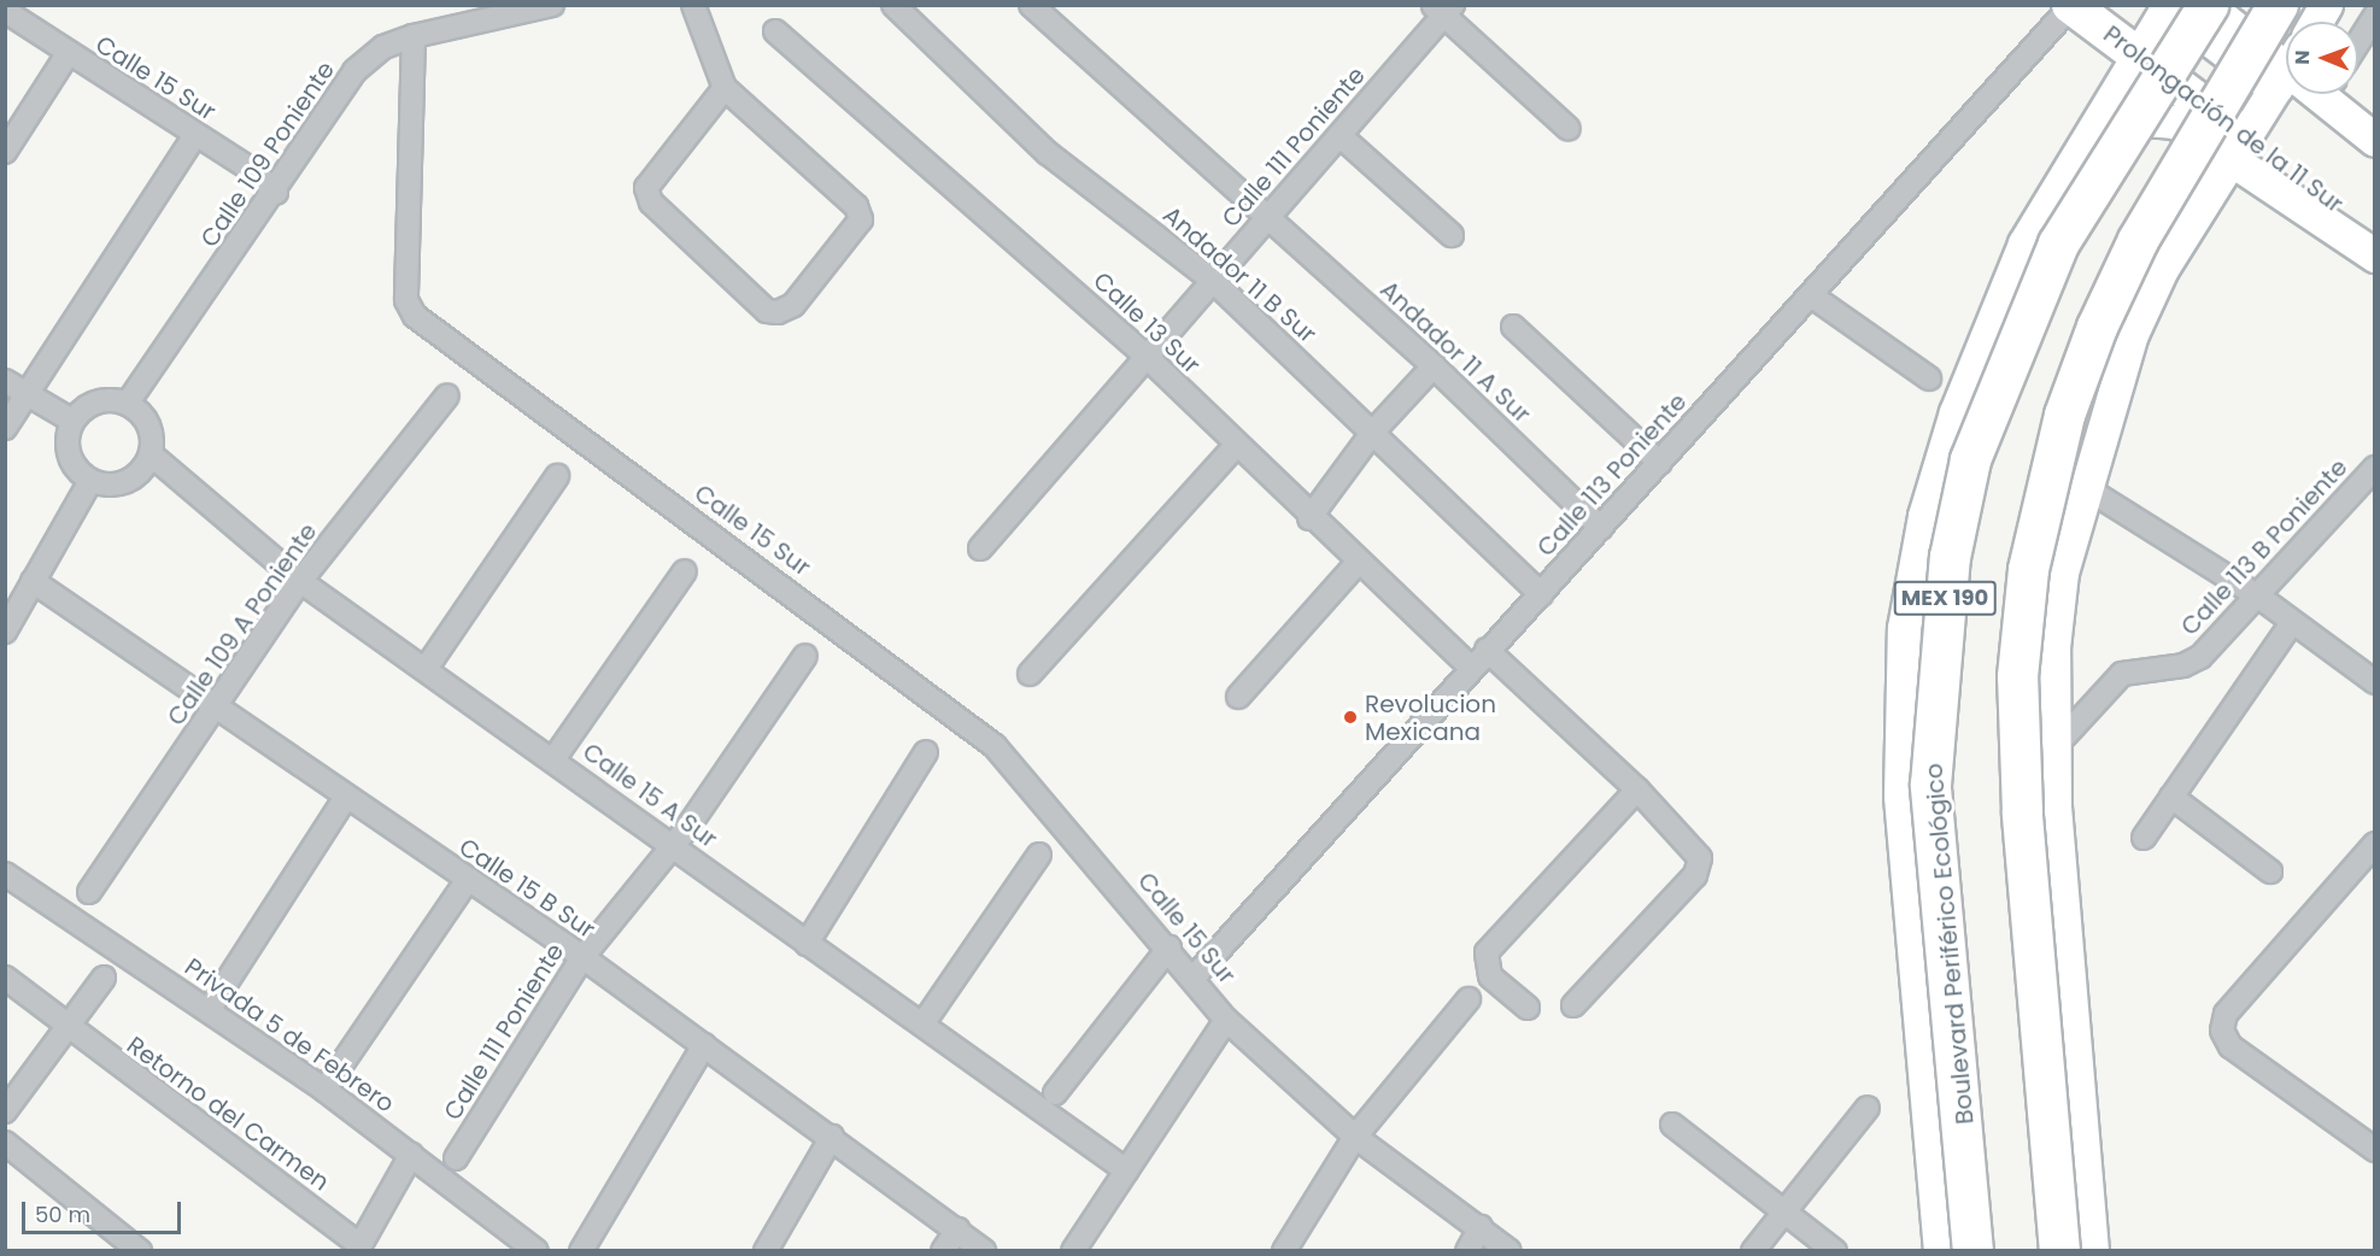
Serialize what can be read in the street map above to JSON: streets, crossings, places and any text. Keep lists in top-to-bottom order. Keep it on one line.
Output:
{"streets":{"highway":["MEX 190","Boulevard Periférico Ecológico"],"main road":["Prolongación de la 11 Sur"],"street":["Calle 15 Sur","Calle 111 Poniente","Calle 109 Poniente","Andador 11 B Sur","Calle 13 Sur","Andador 11 A Sur","Calle 113 Poniente","Calle 113 B Poniente","Calle 109 A Poniente","Calle 15 A Sur","Calle 15 B Sur","Privada 5 de Febrero","Retorno del Carmen"]},"crossings":[["Calle 15 Sur","Calle 109 Poniente"],["Calle 15 Sur","Calle 113 Poniente"],["Prolongación de la 11 Sur","Calle 113 Poniente"],["Prolongación de la 11 Sur","Boulevard Periférico Ecológico"],["Calle 111 Poniente","Andador 11 B Sur"],["Calle 111 Poniente","Calle 13 Sur"],["Calle 111 Poniente","Andador 11 A Sur"],["Calle 111 Poniente","Calle 15 A Sur"],["Calle 111 Poniente","Calle 15 B Sur"],["Calle 109 Poniente","Calle 15 A Sur"],["Andador 11 B Sur","Calle 113 Poniente"],["Calle 13 Sur","Calle 113 Poniente"],["Andador 11 A Sur","Calle 113 Poniente"],["Calle 109 A Poniente","Calle 15 A Sur"],["Calle 109 A Poniente","Calle 15 B Sur"]],"places":["Revolucion Mexicana"],"scale_bar":"50 m","north":"left"}
